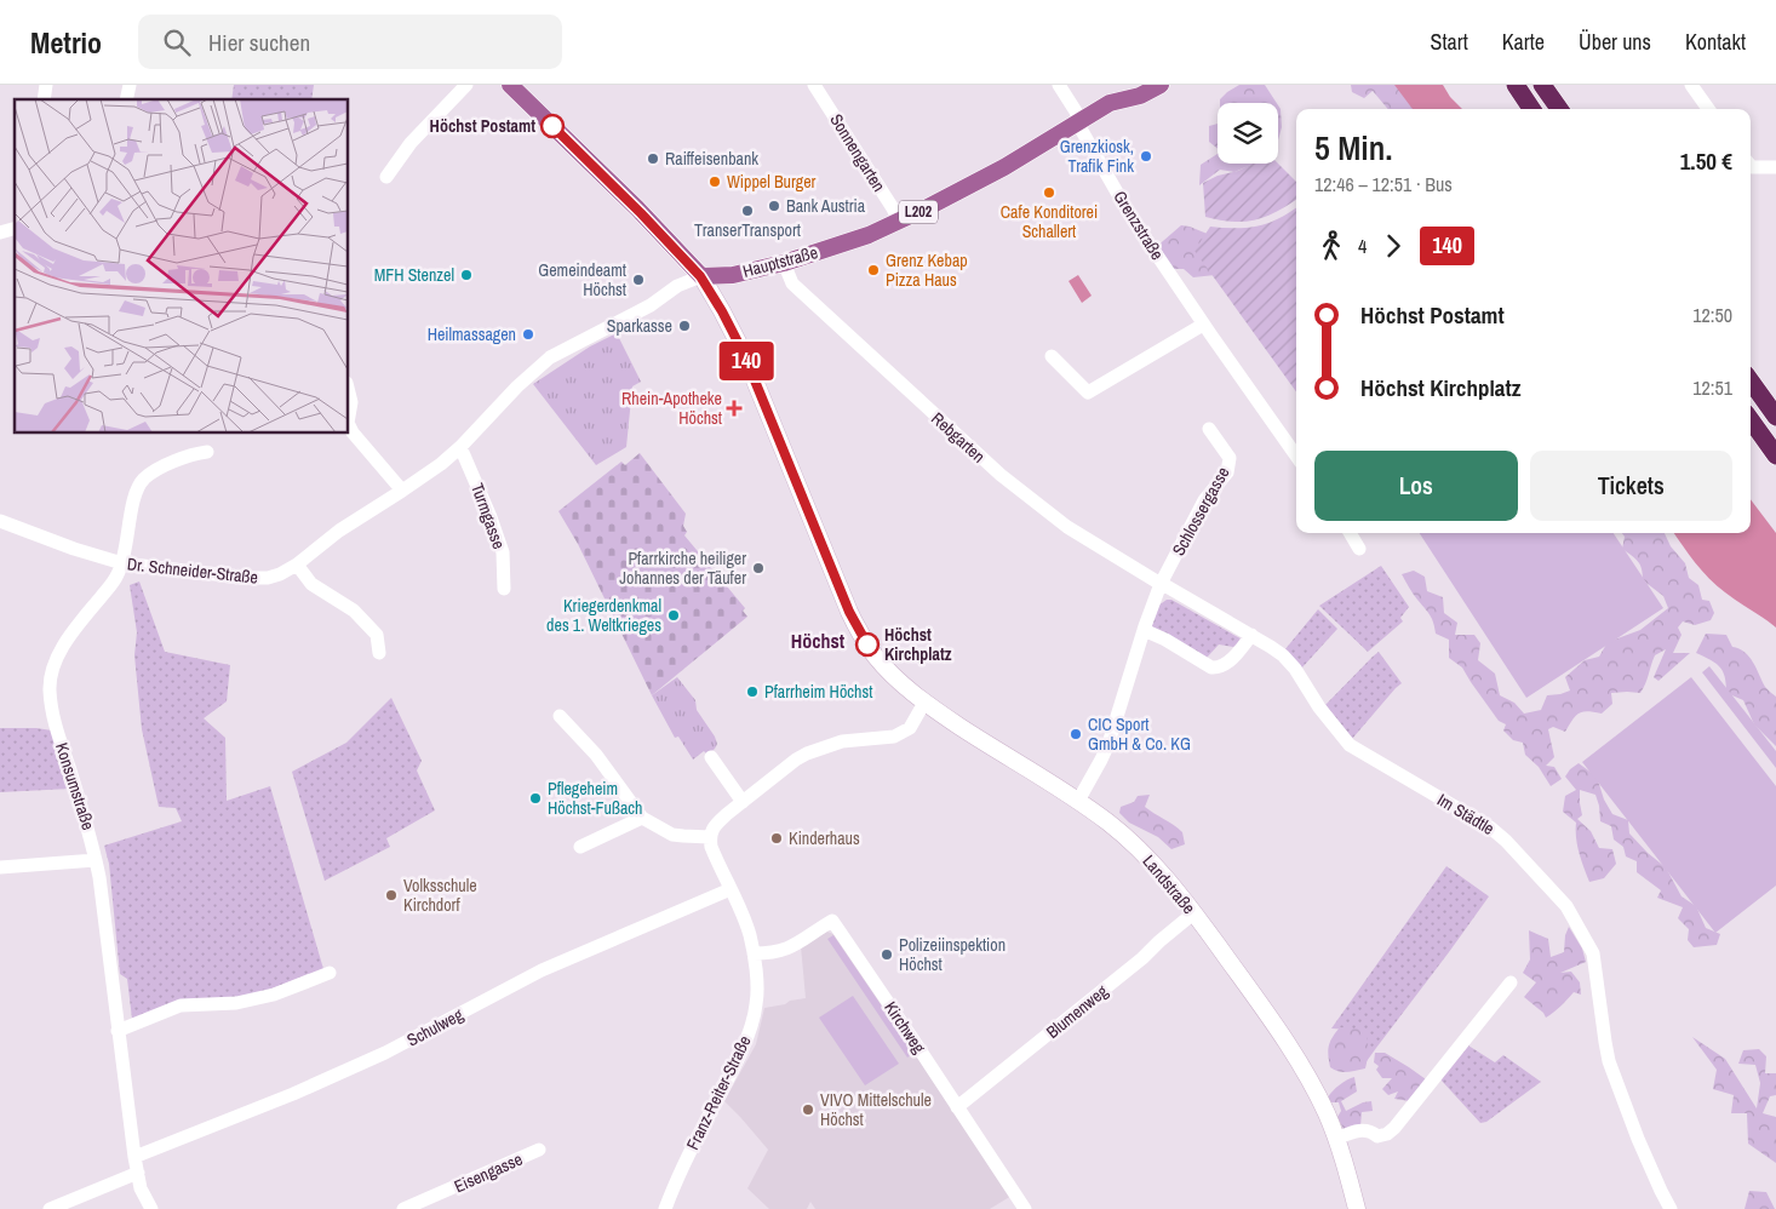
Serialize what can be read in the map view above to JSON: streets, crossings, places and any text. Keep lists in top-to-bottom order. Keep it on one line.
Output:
{"streets":{"main road":["L202","Hauptstraße","Landstraße"],"street":["Sonnengarten","Grenzstraße","Rebgarten","Schlossergasse","Turmgasse","Dr. Schneider-Straße","Konsumstraße","Im Städtle","Blumenweg","Schulweg","Kirchweg","Franz-Reiter-Straße","Eisengasse"]},"crossings":[["Sonnengarten","Hauptstraße"],["L202","Hauptstraße"],["Grenzstraße","Hauptstraße"],["Hauptstraße","Rebgarten"],["Hauptstraße","Dr. Schneider-Straße"],["Hauptstraße","Landstraße"],["Rebgarten","Schlossergasse"],["Rebgarten","Im Städtle"],["Schlossergasse","Im Städtle"],["Schlossergasse","Landstraße"],["Turmgasse","Dr. Schneider-Straße"],["Dr. Schneider-Straße","Konsumstraße"],["Dr. Schneider-Straße","Landstraße"],["Konsumstraße","Schulweg"],["Landstraße","Blumenweg"],["Blumenweg","Kirchweg"],["Schulweg","Franz-Reiter-Straße"],["Kirchweg","Franz-Reiter-Straße"]],"districts":["Höchst"],"places":{"other":["Höchst Postamt","Grenzkiosk, Trafik Fink","Raiffeisenbank","Wippel Burger","Cafe Konditorei Schallert","Bank Austria","TranserTransport","Grenz Kebap Pizza Haus","MFH Stenzel","Gemeindeamt Höchst","Sparkasse","Heilmassagen","Pfarrkirche heiliger Johannes der Täufer","Kriegerdenkmal des 1. Weltkrieges","Höchst Kirchplatz","Pfarrheim Höchst","CIC Sport GmbH & Co. KG","Pflegeheim Höchst-Fußach","Kinderhaus","Volksschule Kirchdorf","Polizeiinspektion Höchst","VIVO Mittelschule Höchst"],"health":["Rhein-Apotheke Höchst"]},"lines":["bus line 140"],"page":{"header":"Metrio","search":"Hier suchen","nav":["Start","Karte","Über uns","Kontakt"],"on_map":"140","heading":["5 Min.","12:46 – 12:51 · Bus","1.50 €"],"legs":["4","140"],"list":[{"name":"Höchst Postamt","value":"12:50"},{"name":"Höchst Kirchplatz","value":"12:51"}],"buttons":["Los","Tickets"]}}
